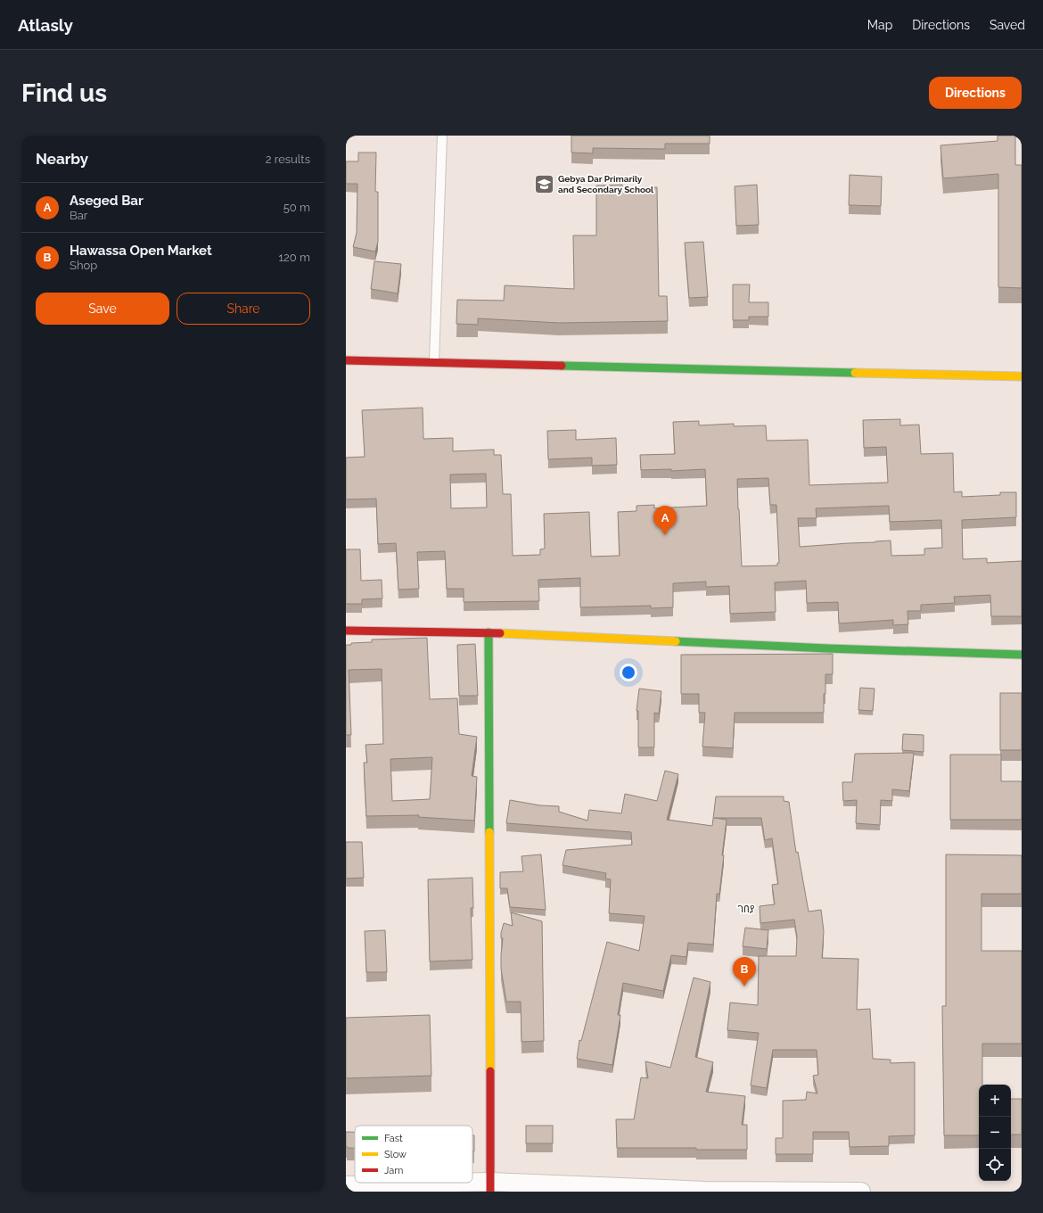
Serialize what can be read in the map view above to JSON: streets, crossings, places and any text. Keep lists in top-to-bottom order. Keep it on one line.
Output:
{"districts":["ገበያ"],"places":{"school or university":["Gebya Dar Primarily and Secondary School"]},"legend":["Fast","Slow","Jam"],"page":{"header":"Atlasly","nav":["Map","Directions","Saved"],"buttons":["Directions",["Save","Share"]],"title":"Find us","heading":["Nearby","2 results"],"list":[{"mark":"A","name":"Aseged Bar","note":"Bar","value":"50 m"},{"mark":"B","name":"Hawassa Open Market","note":"Shop","value":"120 m"}],"pins":["A","B"],"map_buttons":["+","−"]}}
